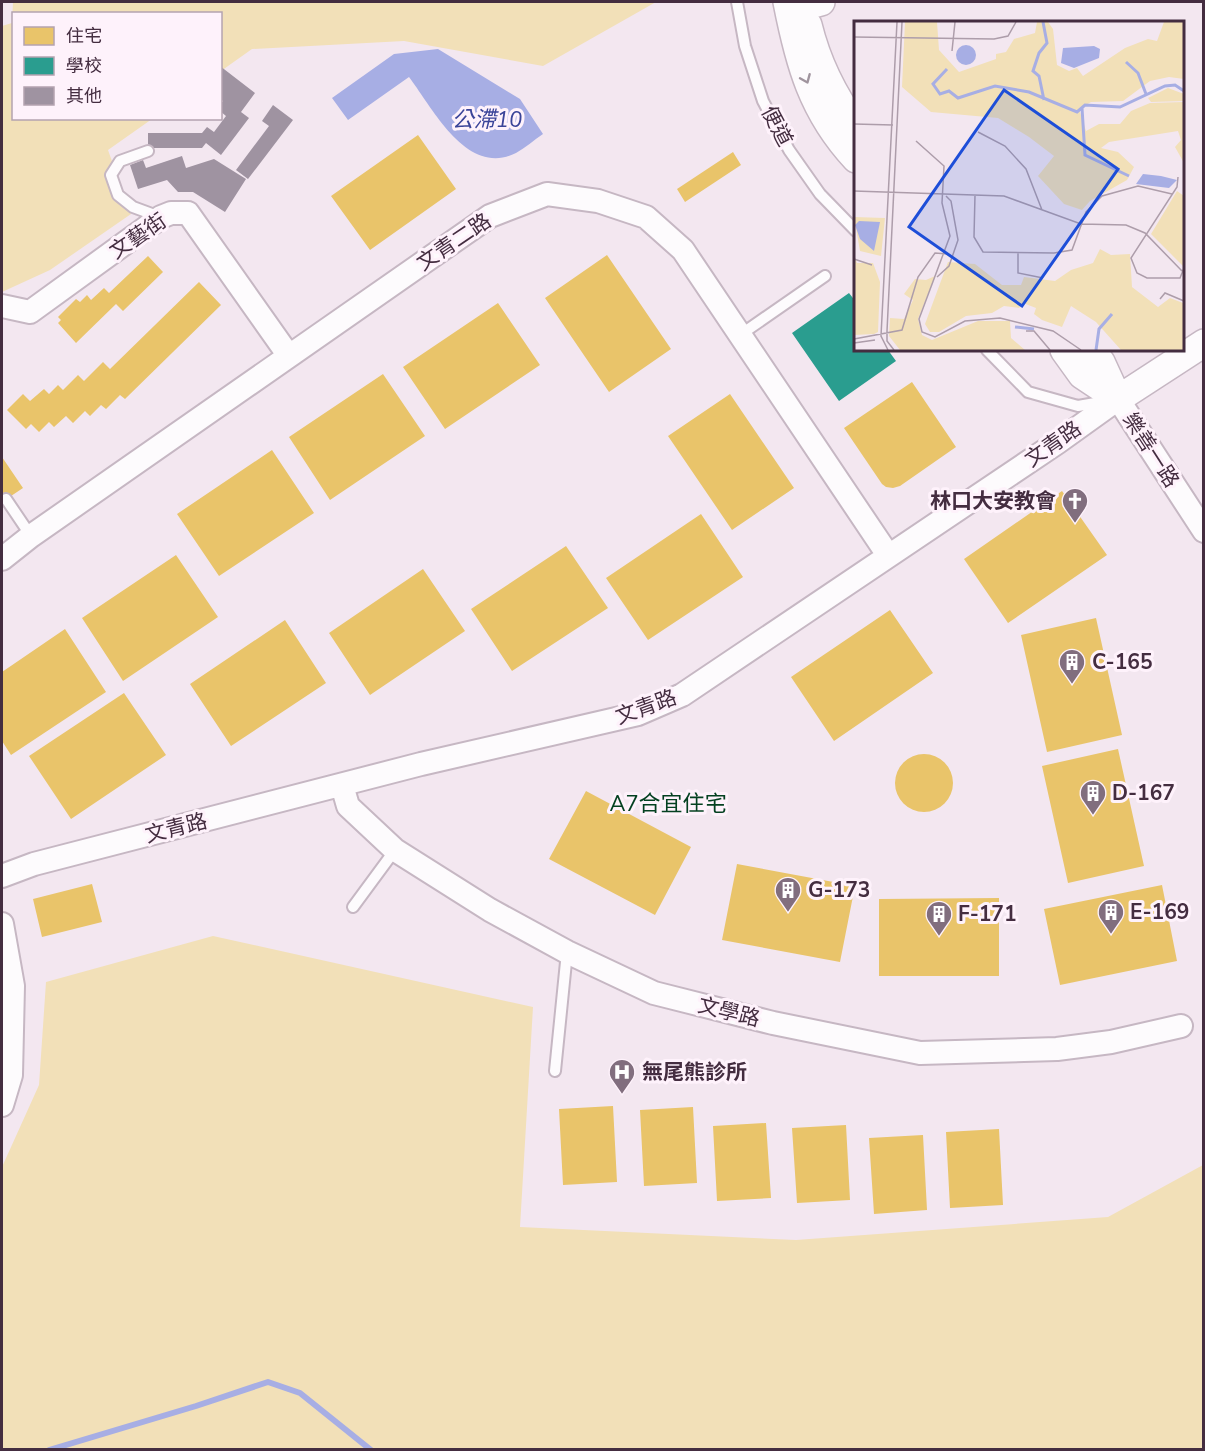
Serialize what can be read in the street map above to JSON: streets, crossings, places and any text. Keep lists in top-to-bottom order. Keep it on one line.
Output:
{"streets":{"street":["文藝街","文青二路","文青路","樂善一路","文學路"],"lane":["便道"]},"crossings":[["文藝街","文青二路"],["文青二路","文青路"],["文青路","樂善一路"],["文青路","文學路"]],"districts":["A7合宜住宅"],"water":["公滯10"],"places":{"church":["林口大安教會"],"building":["C-165","D-167","G-173","E-169","F-171"],"hospital":["無尾熊診所"]},"legend":["住宅","學校","其他"]}
